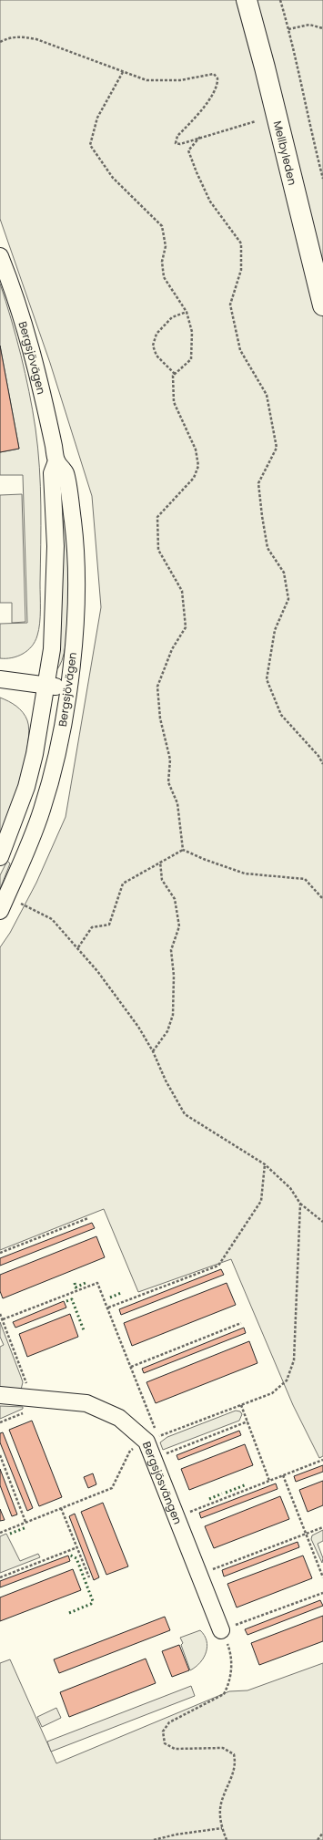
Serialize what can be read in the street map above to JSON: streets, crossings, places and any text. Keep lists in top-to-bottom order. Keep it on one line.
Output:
{"streets":{"main road":["Mellbyleden"],"street":["Bergsjövägen","Bergsjösvängen"]}}
